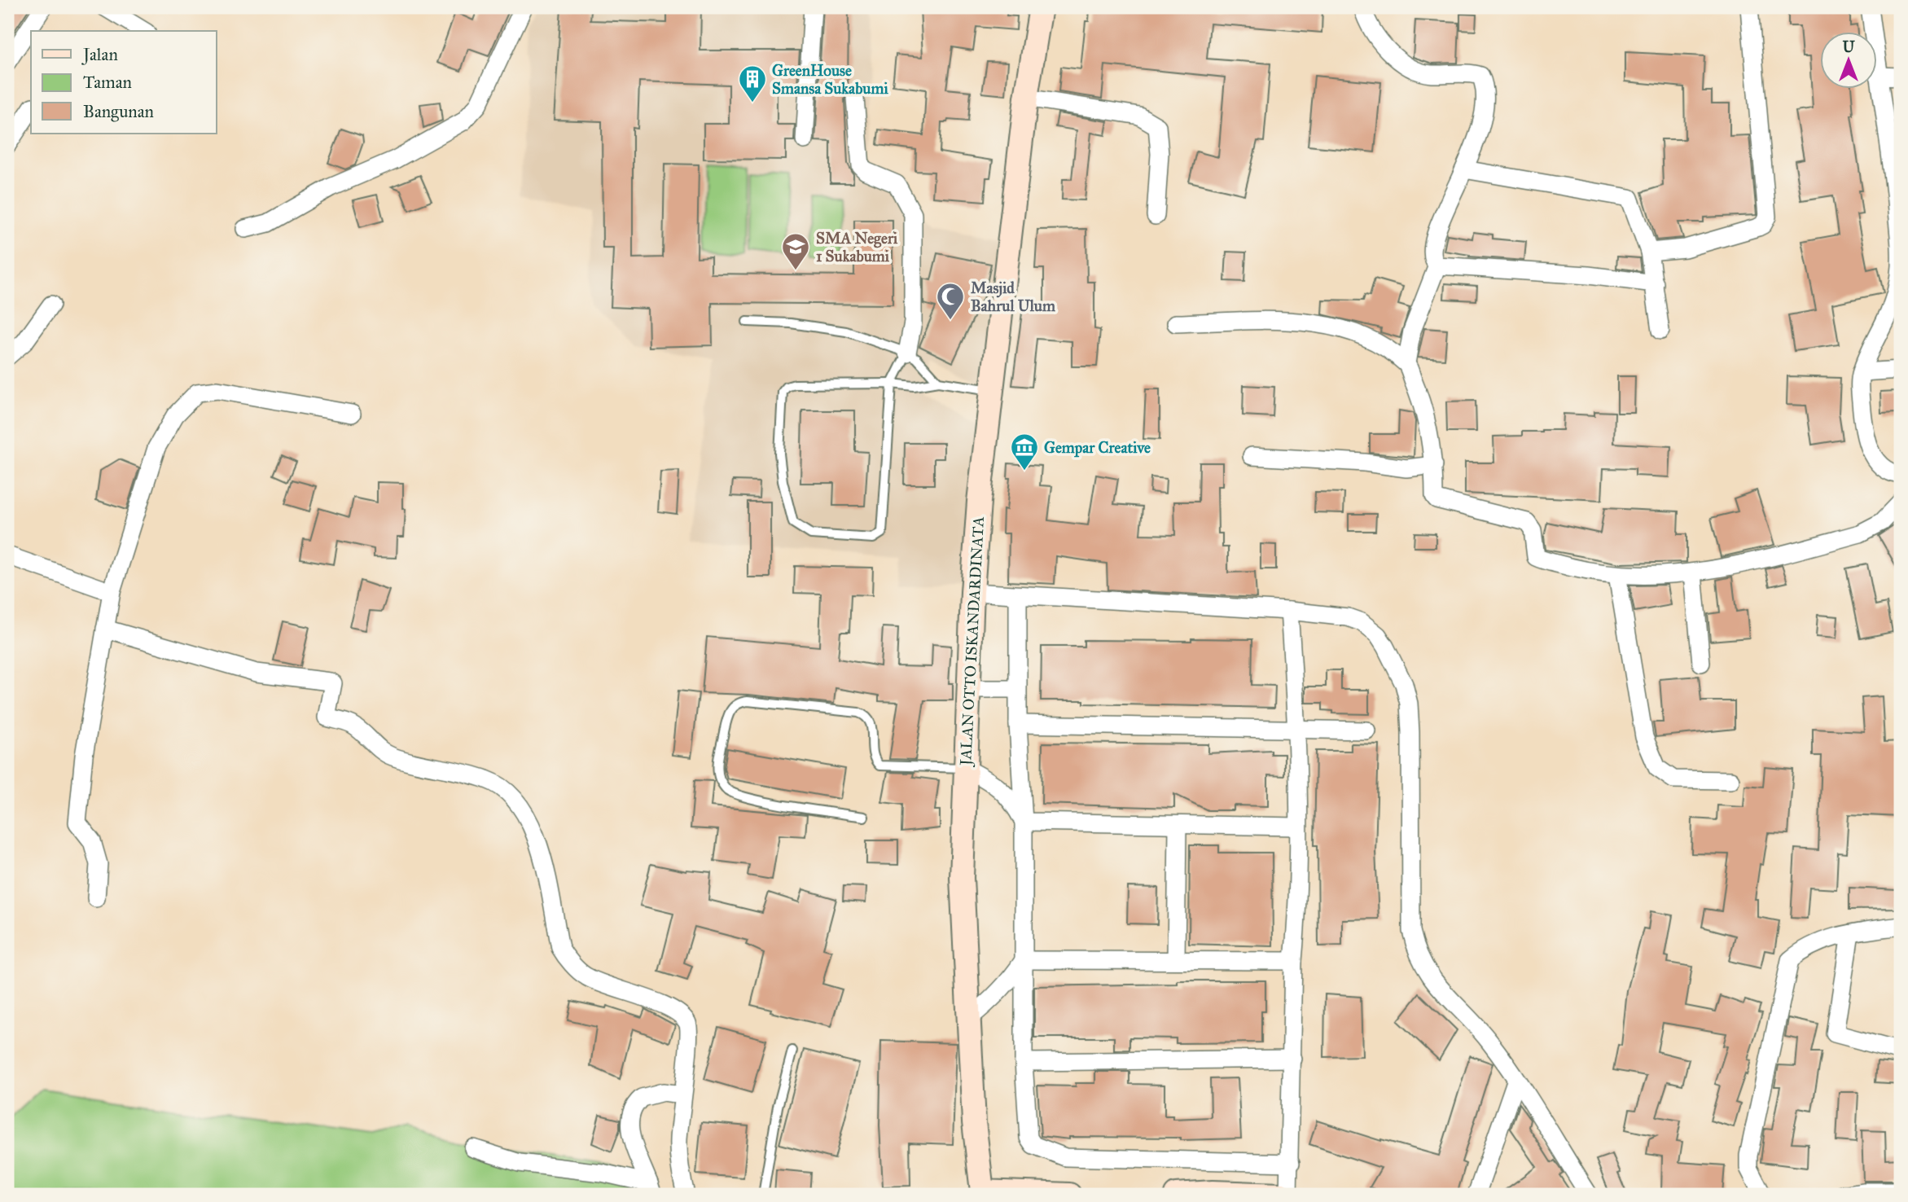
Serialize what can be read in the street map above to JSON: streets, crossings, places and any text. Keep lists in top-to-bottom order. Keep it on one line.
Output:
{"streets":{"main road":["JALAN OTTO ISKANDARDINATA"]},"places":{"building":["GreenHouse Smansa Sukabumi"],"school or university":["SMA Negeri 1 Sukabumi"],"mosque":["Masjid Bahrul Ulum"],"museum":["Gempar Creative"]},"legend":["Jalan","Taman","Bangunan"],"north":"top"}
